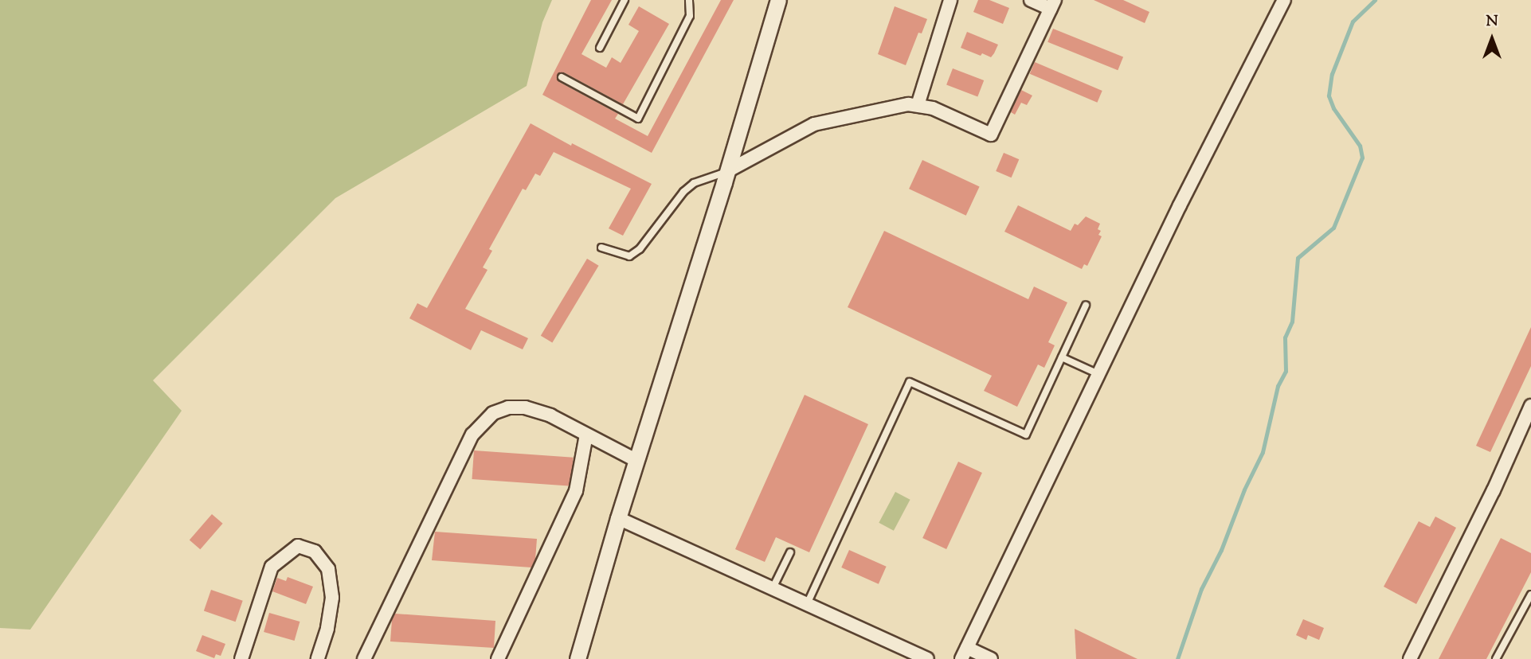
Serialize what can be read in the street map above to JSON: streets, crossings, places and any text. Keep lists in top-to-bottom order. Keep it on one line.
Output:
{"north":"top"}
